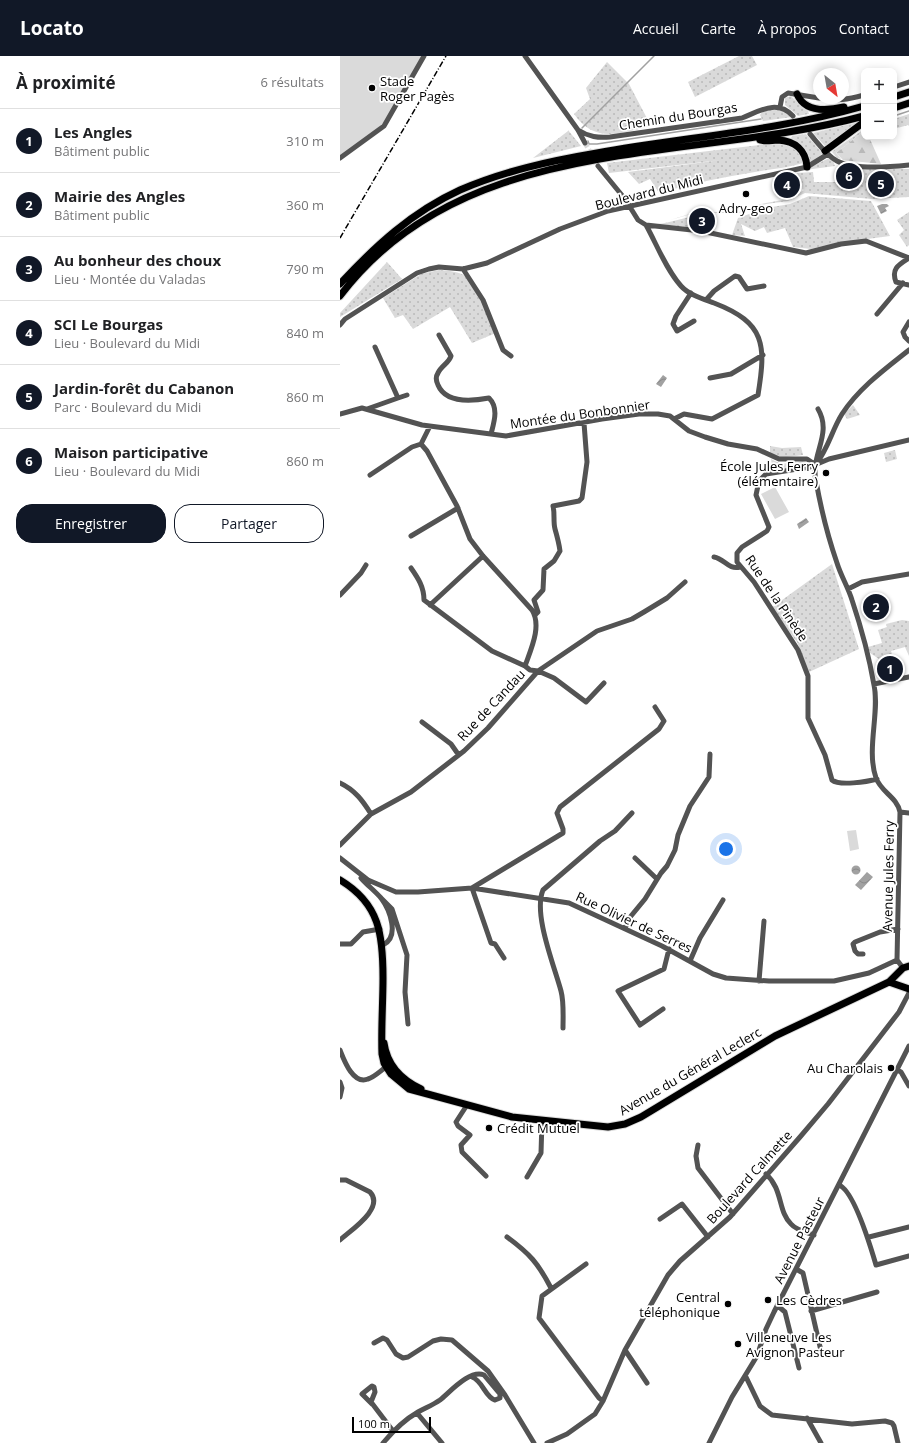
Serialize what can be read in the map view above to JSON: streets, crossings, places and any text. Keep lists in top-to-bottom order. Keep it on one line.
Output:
{"streets":{"main road":["Avenue du Général Leclerc"],"street":["Chemin du Bourgas","Boulevard du Midi","Montée du Bonbonnier","Rue de la Pinède","Rue de Candau","Avenue Jules Ferry","Rue Olivier de Serres","Boulevard Calmette","Avenue Pasteur"]},"crossings":[["Montée du Bonbonnier","Rue de la Pinède"],["Montée du Bonbonnier","Rue de Candau"],["Rue de la Pinède","Avenue Jules Ferry"],["Avenue Jules Ferry","Rue Olivier de Serres"]],"places":["Stade Roger Pagès","Adry-geo","École Jules Ferry (élémentaire)","Au Charolais","Crédit Mutuel","Les Cèdres","Central téléphonique","Villeneuve Les Avignon Pasteur"],"scale_bar":"100 m","north":"bottom right","page":{"header":"Locato","nav":["Accueil","Carte","À propos","Contact"],"heading":["À proximité","6 résultats"],"map_buttons":["+","−"],"list":[{"mark":"1","name":"Les Angles","note":"Bâtiment public","value":"310 m"},{"mark":"2","name":"Mairie des Angles","note":"Bâtiment public","value":"360 m"},{"mark":"3","name":"Au bonheur des choux","note":"Lieu · Montée du Valadas","value":"790 m"},{"mark":"4","name":"SCI Le Bourgas","note":"Lieu · Boulevard du Midi","value":"840 m"},{"mark":"5","name":"Jardin-forêt du Cabanon","note":"Parc · Boulevard du Midi","value":"860 m"},{"mark":"6","name":"Maison participative","note":"Lieu · Boulevard du Midi","value":"860 m"}],"pins":["6","5","4","3","2","1"],"buttons":["Enregistrer","Partager"],"scale":"100 m"}}
